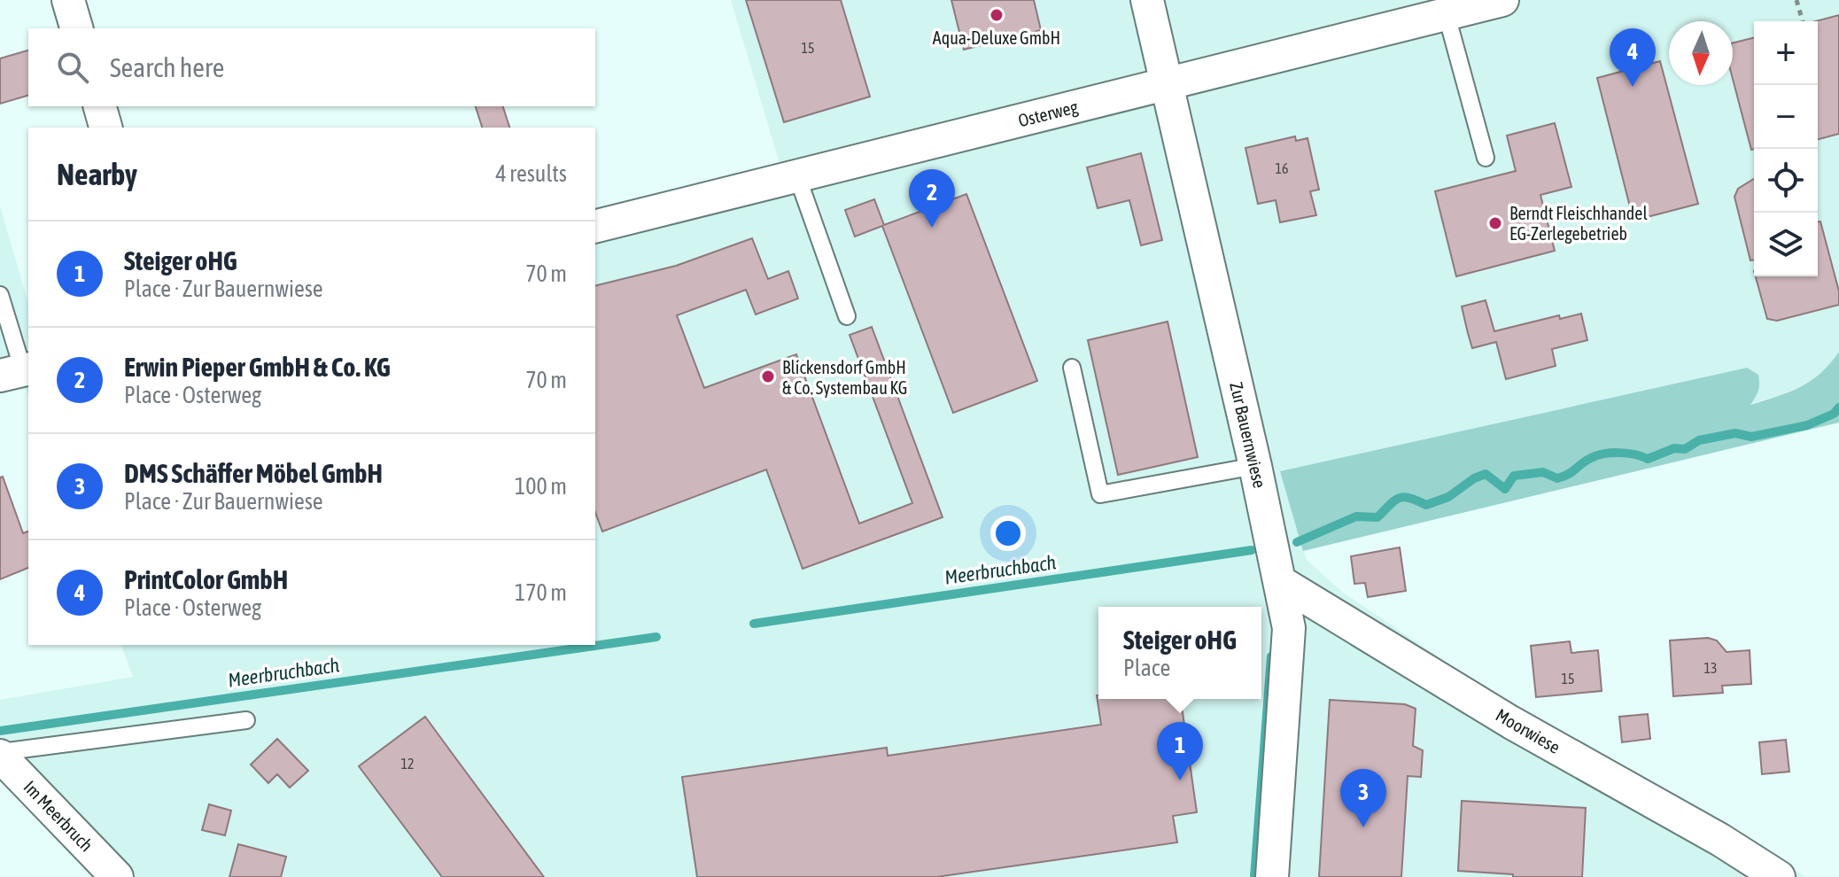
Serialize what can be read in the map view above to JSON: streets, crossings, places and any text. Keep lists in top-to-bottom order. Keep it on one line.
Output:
{"streets":{"street":["Osterweg","Zur Bauernwiese","Moorwiese","Im Meerbruch"]},"crossings":[["Osterweg","Zur Bauernwiese"],["Zur Bauernwiese","Moorwiese"]],"water":["Meerbruchbach"],"places":["Aqua-Deluxe GmbH","Berndt Fleischhandel EG-Zerlegebetrieb","Blickensdorf GmbH & Co. Systembau KG"],"house_numbers":["15","16","13","15","12"],"north":"bottom","page":{"map_buttons":["+","−"],"pins":["4","2","1","3"],"search":"Search here","heading":["Nearby","4 results"],"list":[{"mark":"1","name":"Steiger oHG","note":"Place · Zur Bauernwiese","value":"70 m"},{"mark":"2","name":"Erwin Pieper GmbH & Co. KG","note":"Place · Osterweg","value":"70 m"},{"mark":"3","name":"DMS Schäffer Möbel GmbH","note":"Place · Zur Bauernwiese","value":"100 m"},{"mark":"4","name":"PrintColor GmbH","note":"Place · Osterweg","value":"170 m"}],"popup":["Steiger oHG","Place"]}}
